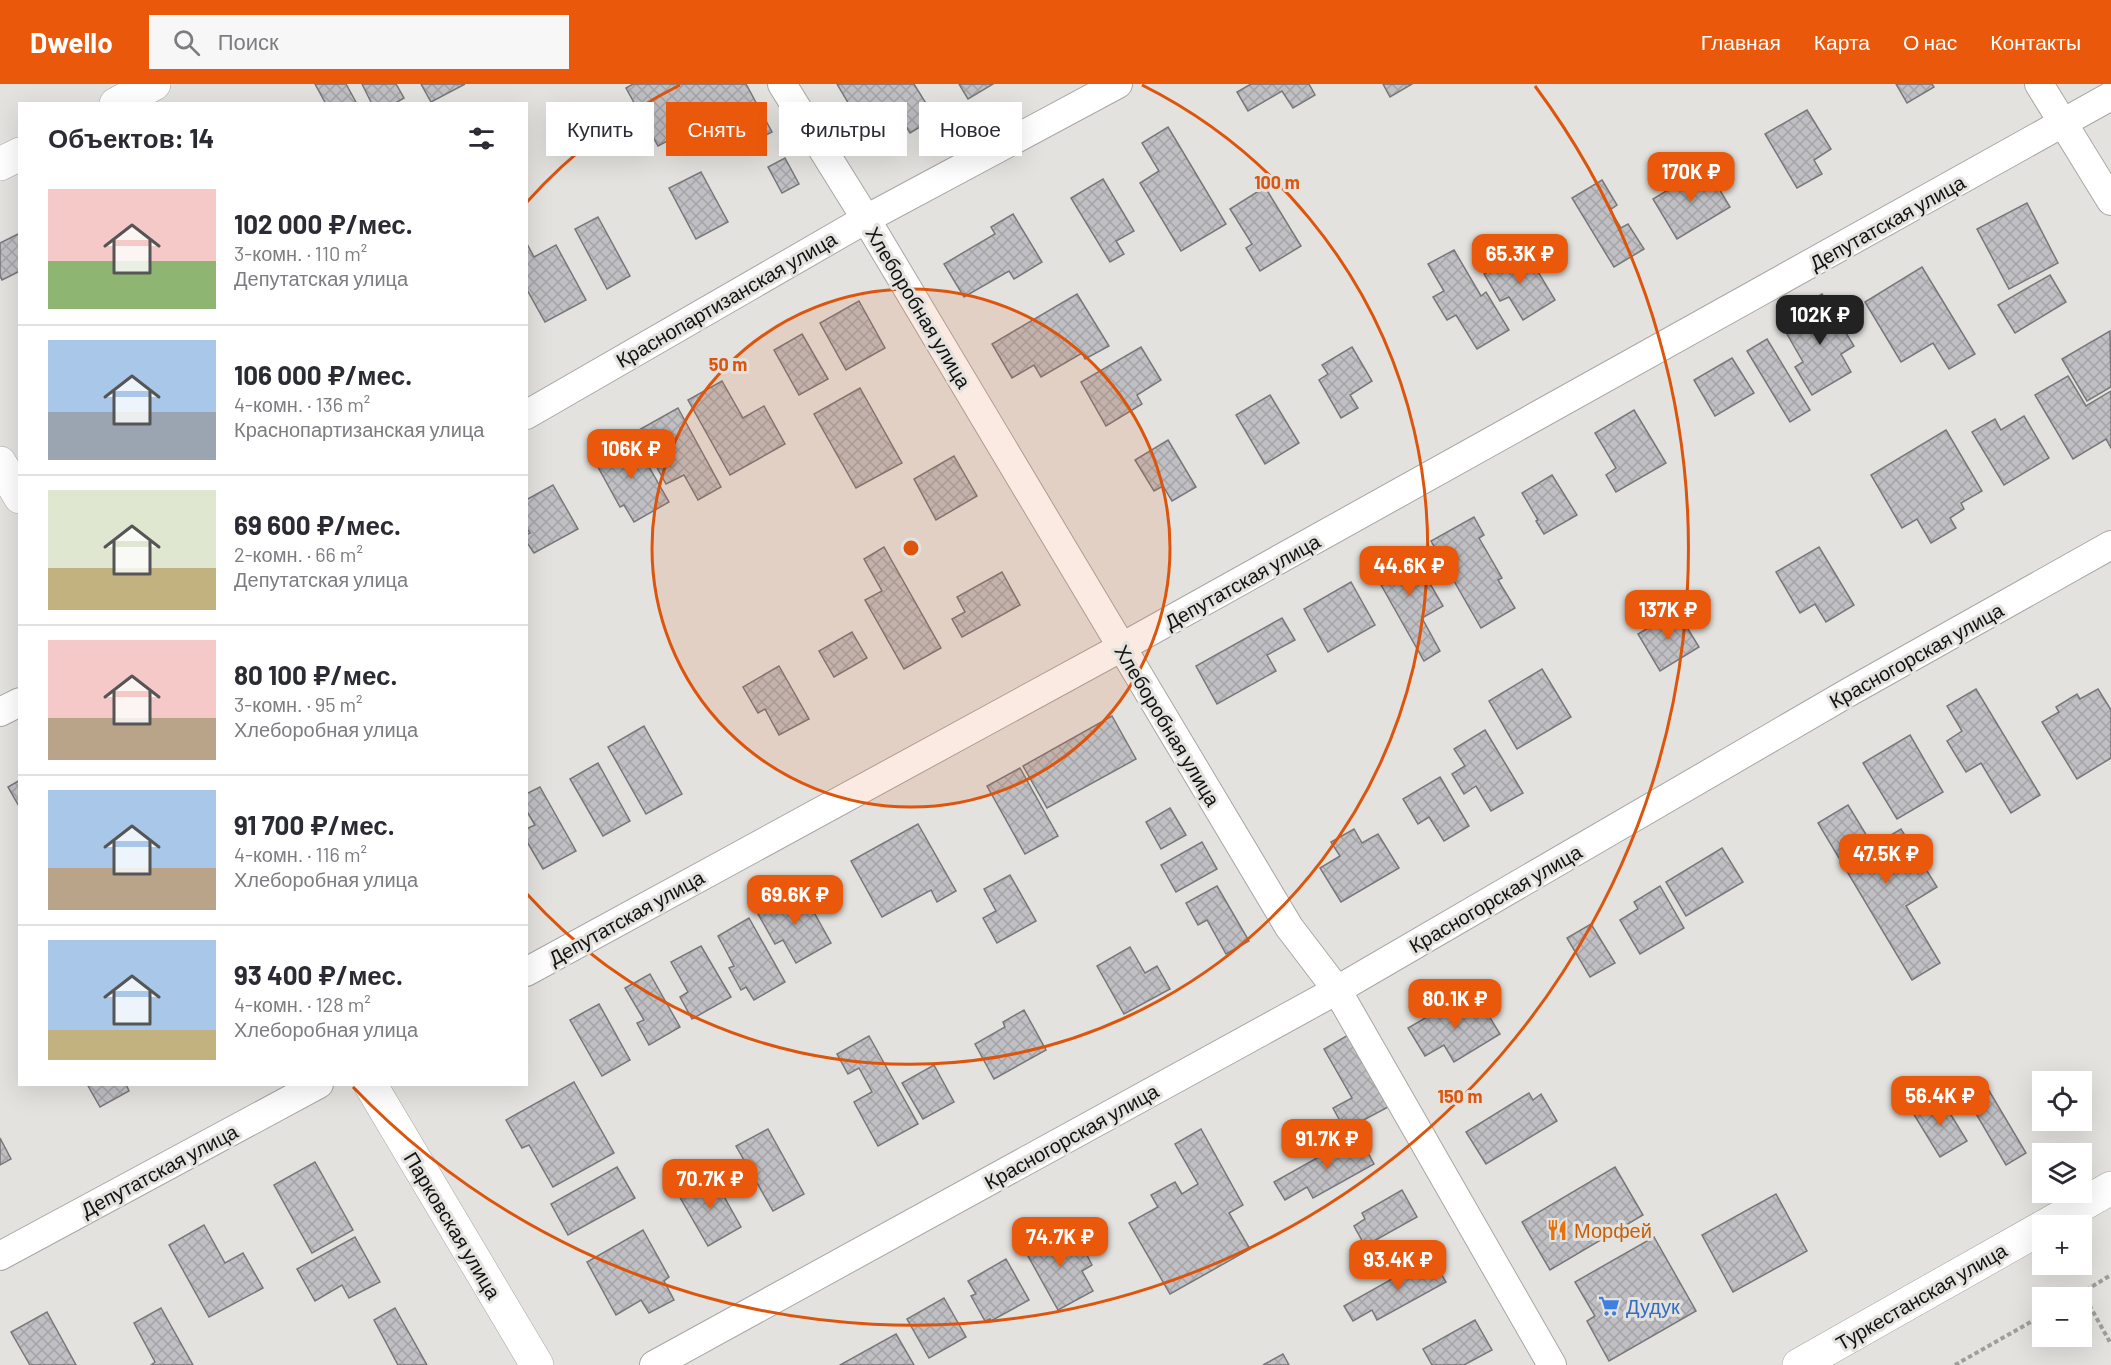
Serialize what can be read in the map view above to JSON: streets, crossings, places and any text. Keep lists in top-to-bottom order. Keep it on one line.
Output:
{"streets":{"street":["Депутатская улица","Краснопартизанская улица","Хлеборобная улица","Красногорская улица","Парковская улица","Туркестанская улица"]},"crossings":[["Депутатская улица","Хлеборобная улица"],["Краснопартизанская улица","Хлеборобная улица"],["Хлеборобная улица","Красногорская улица"]],"places":{"restaurant":["Морфей"],"supermarket":["Дудук"]},"page":{"header":"Dwello","search":"Поиск","nav":["Главная","Карта","О нас","Контакты"],"chip":["Купить","Снять","Фильтры","Новое"],"heading":"Объектов: 14","price":["170K ₽","65.3K ₽","102K ₽","106K ₽","44.6K ₽","137K ₽","47.5K ₽","69.6K ₽","80.1K ₽","56.4K ₽","91.7K ₽","70.7K ₽","74.7K ₽","93.4K ₽"],"list":[{"name":"102 000 ₽/мес.","note":"3-комн. · 110 m² · Депутатская улица"},{"name":"106 000 ₽/мес.","note":"4-комн. · 136 m² · Краснопартизанская улица"},{"name":"69 600 ₽/мес.","note":"2-комн. · 66 m² · Депутатская улица"},{"name":"80 100 ₽/мес.","note":"3-комн. · 95 m² · Хлеборобная улица"},{"name":"91 700 ₽/мес.","note":"4-комн. · 116 m² · Хлеборобная улица"},{"name":"93 400 ₽/мес.","note":"4-комн. · 128 m² · Хлеборобная улица"}],"map_buttons":["+","−"]},"rings":["100 m","50 m","150 m"]}
